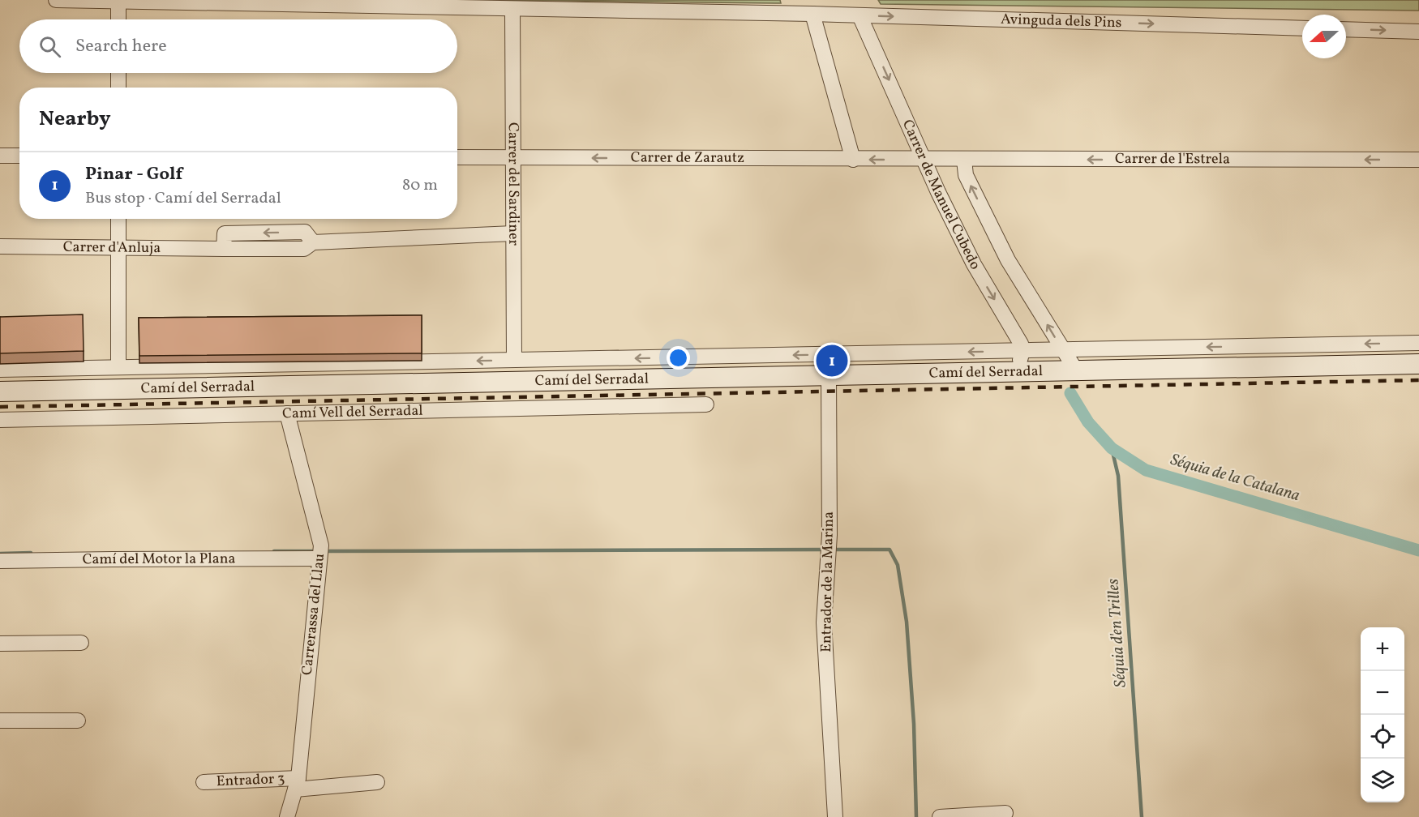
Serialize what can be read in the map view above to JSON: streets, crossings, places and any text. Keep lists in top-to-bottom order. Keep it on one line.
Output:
{"streets":{"street":["Avinguda dels Pins","Carrer de Zarautz","Carrer de l'Estrela","Carrer del Sardiner","Carrer de Manuel Cubedo","Carrer d'Anluja","Camí del Serradal","Camí Vell del Serradal","Camí del Motor la Plana","Entrador de la Marina","Carrerassa del Llau","Entrador 3"]},"crossings":[["Avinguda dels Pins","Carrer del Sardiner"],["Avinguda dels Pins","Carrer de Manuel Cubedo"],["Carrer de Zarautz","Carrer de l'Estrela"],["Carrer de Zarautz","Carrer del Sardiner"],["Carrer de Zarautz","Carrer de Manuel Cubedo"],["Carrer de l'Estrela","Carrer de Manuel Cubedo"],["Carrer del Sardiner","Carrer d'Anluja"],["Carrer del Sardiner","Camí del Serradal"],["Carrer de Manuel Cubedo","Camí del Serradal"],["Camí del Serradal","Entrador de la Marina"],["Camí Vell del Serradal","Carrerassa del Llau"],["Camí del Motor la Plana","Carrerassa del Llau"],["Carrerassa del Llau","Entrador 3"]],"one_way":["Avinguda dels Pins","Carrer de Zarautz","Carrer de l'Estrela"],"water":["Séquia de la Catalana","Séquia d'en Trilles"],"north":"left","page":{"search":"Search here","heading":"Nearby","list":[{"mark":"1","name":"Pinar - Golf","note":"Bus stop · Camí del Serradal","value":"80 m"}],"pins":"1","map_buttons":["+","−"]}}
